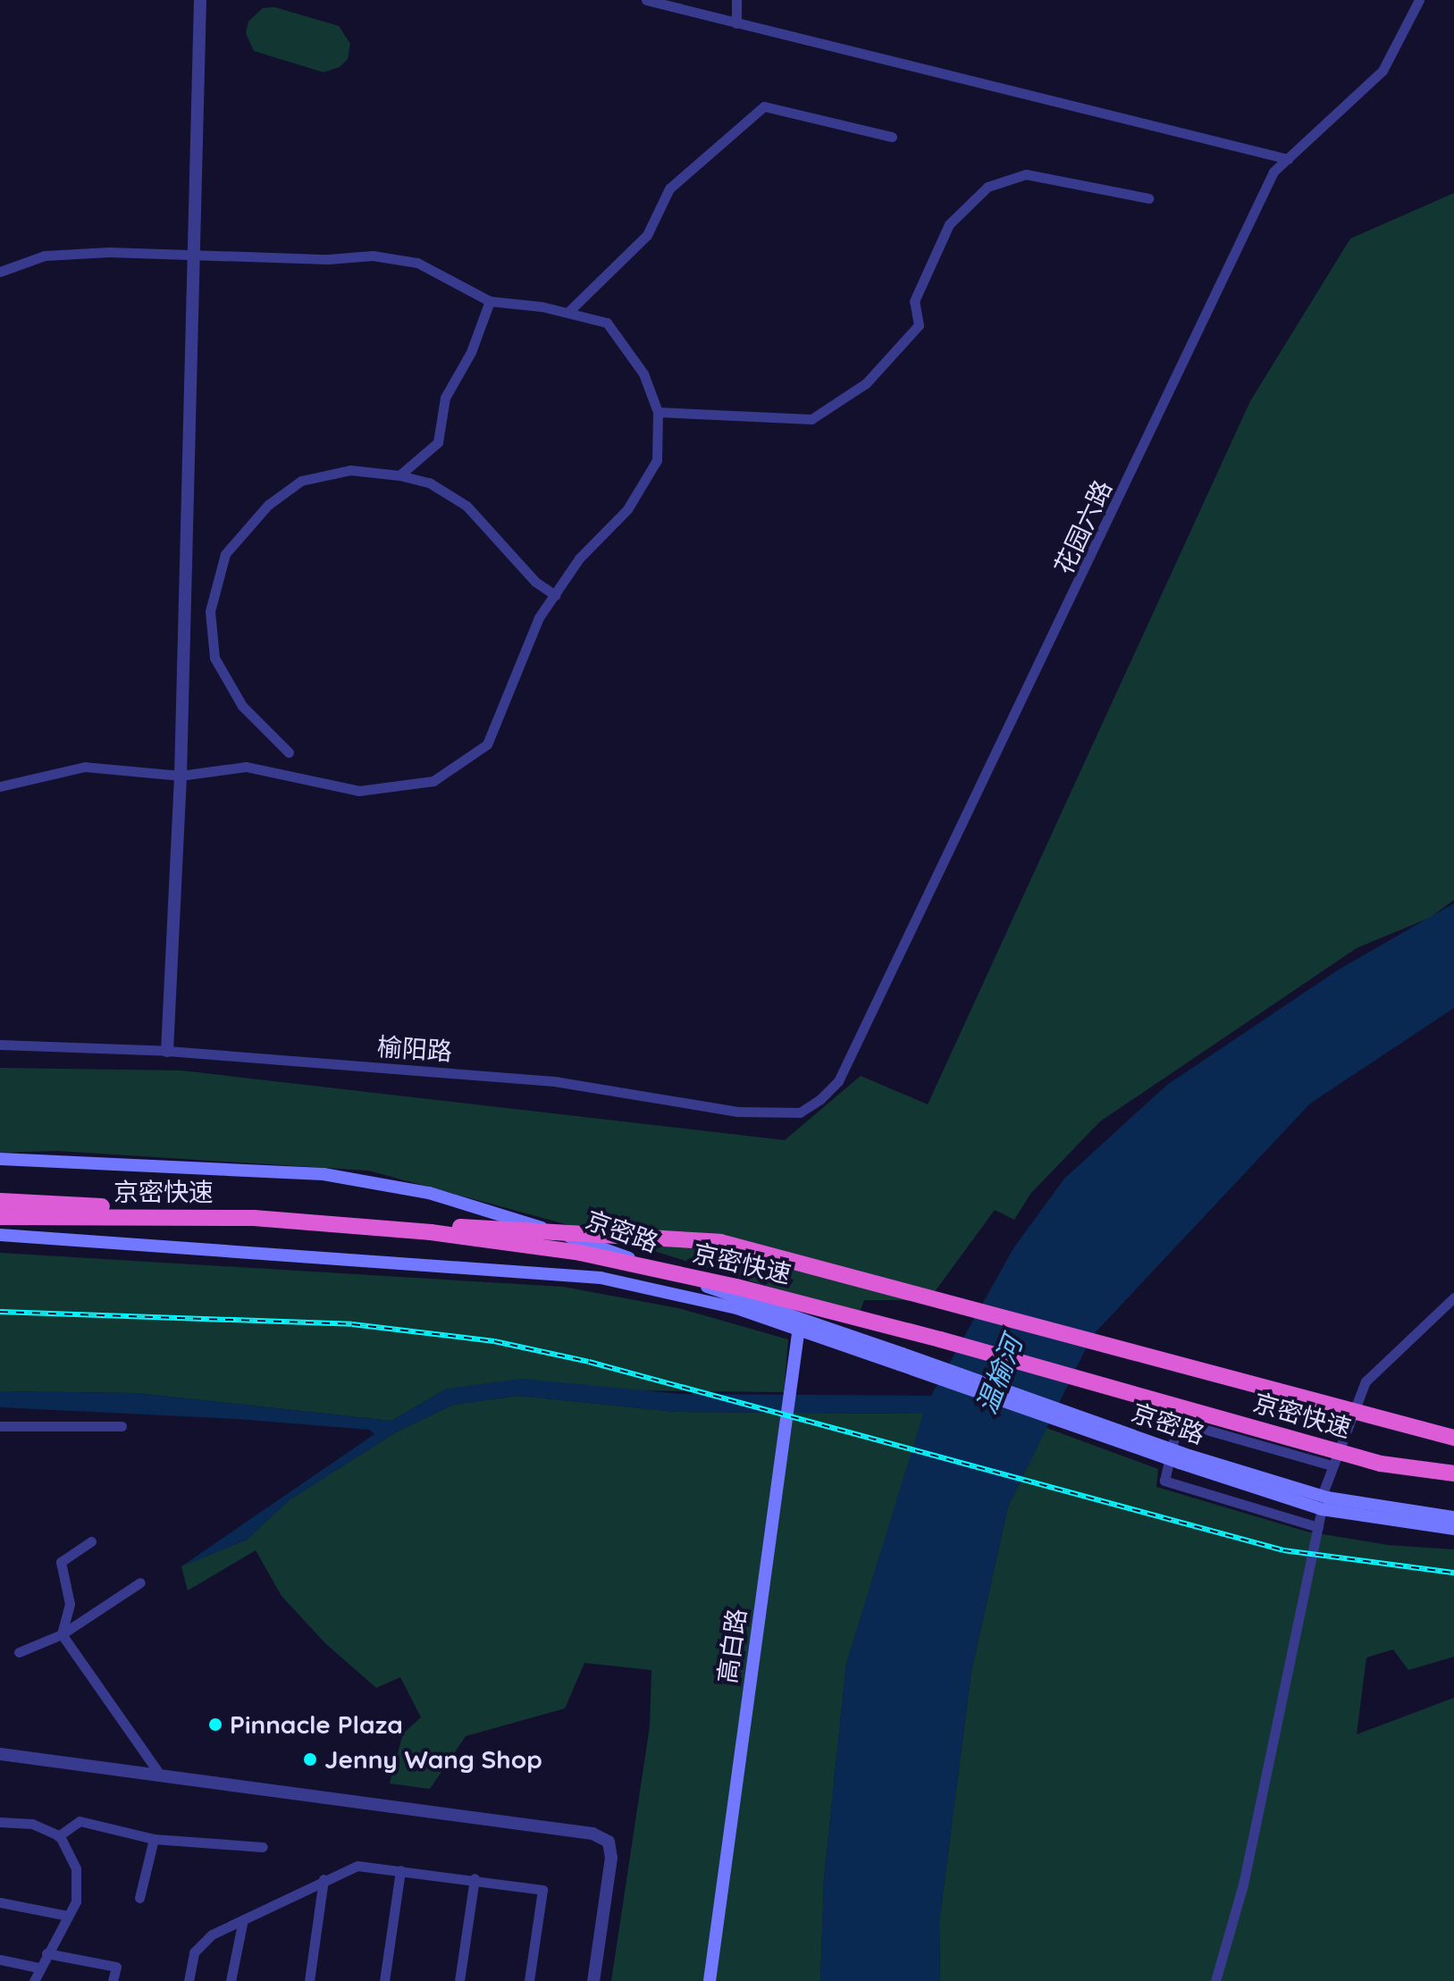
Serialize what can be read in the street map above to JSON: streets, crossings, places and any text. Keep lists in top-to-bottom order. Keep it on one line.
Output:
{"streets":{"highway":["京密快速"],"main road":["京密路","高白路"],"street":["花园六路","榆阳路"]},"crossings":[["花园六路","榆阳路"],["京密路","高白路"]],"water":["温榆河"],"places":["Pinnacle Plaza","Jenny Wang Shop"]}
